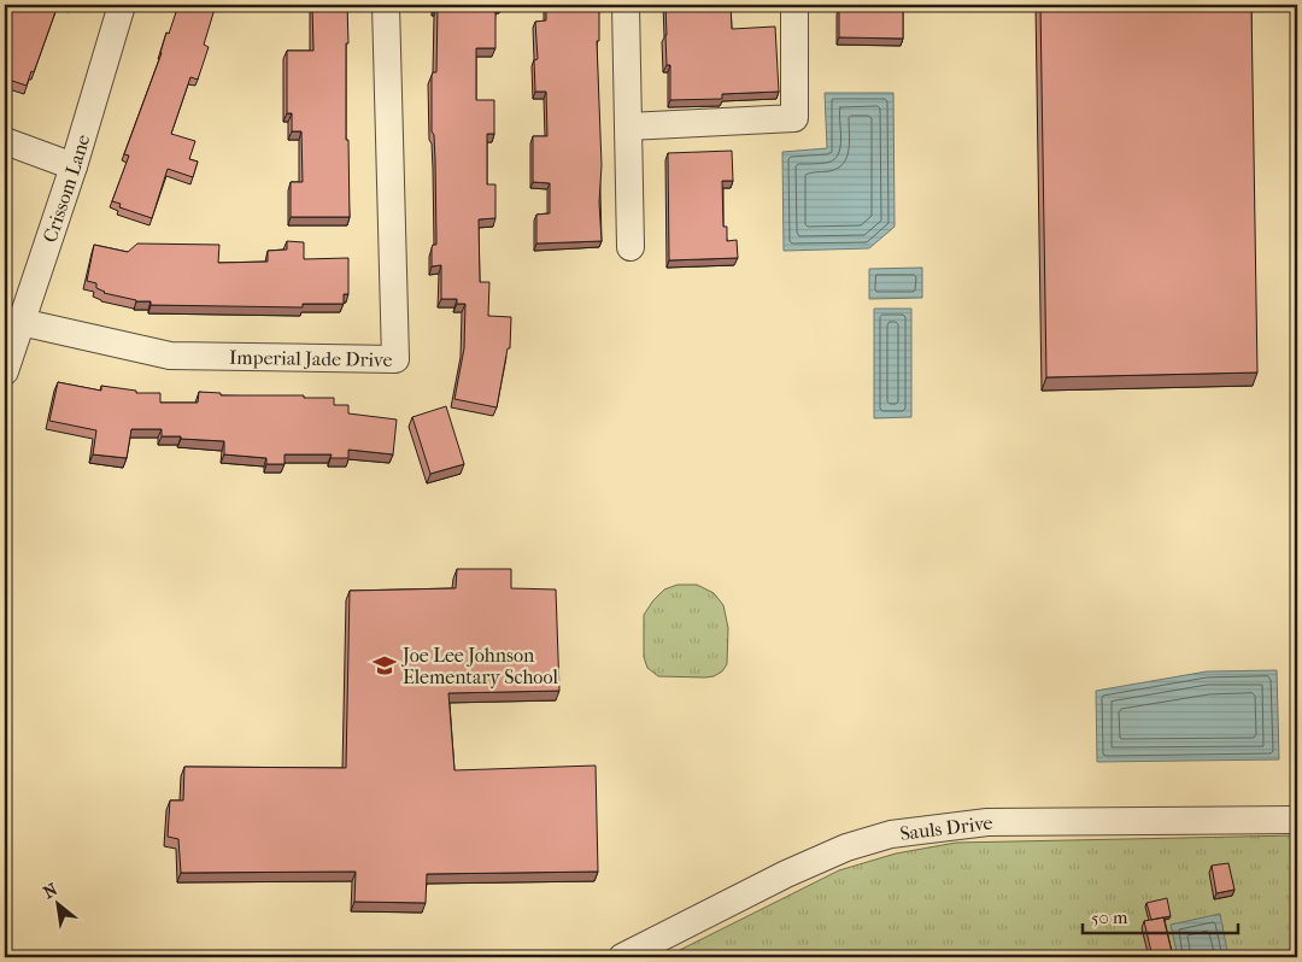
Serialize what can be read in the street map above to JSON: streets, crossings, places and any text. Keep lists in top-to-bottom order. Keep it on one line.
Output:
{"streets":{"street":["Crissom Lane","Imperial Jade Drive","Sauls Drive"]},"crossings":[["Crissom Lane","Imperial Jade Drive"]],"places":{"school or university":["Joe Lee Johnson Elementary School"]},"scale_bar":"50 m","north":"top left"}
